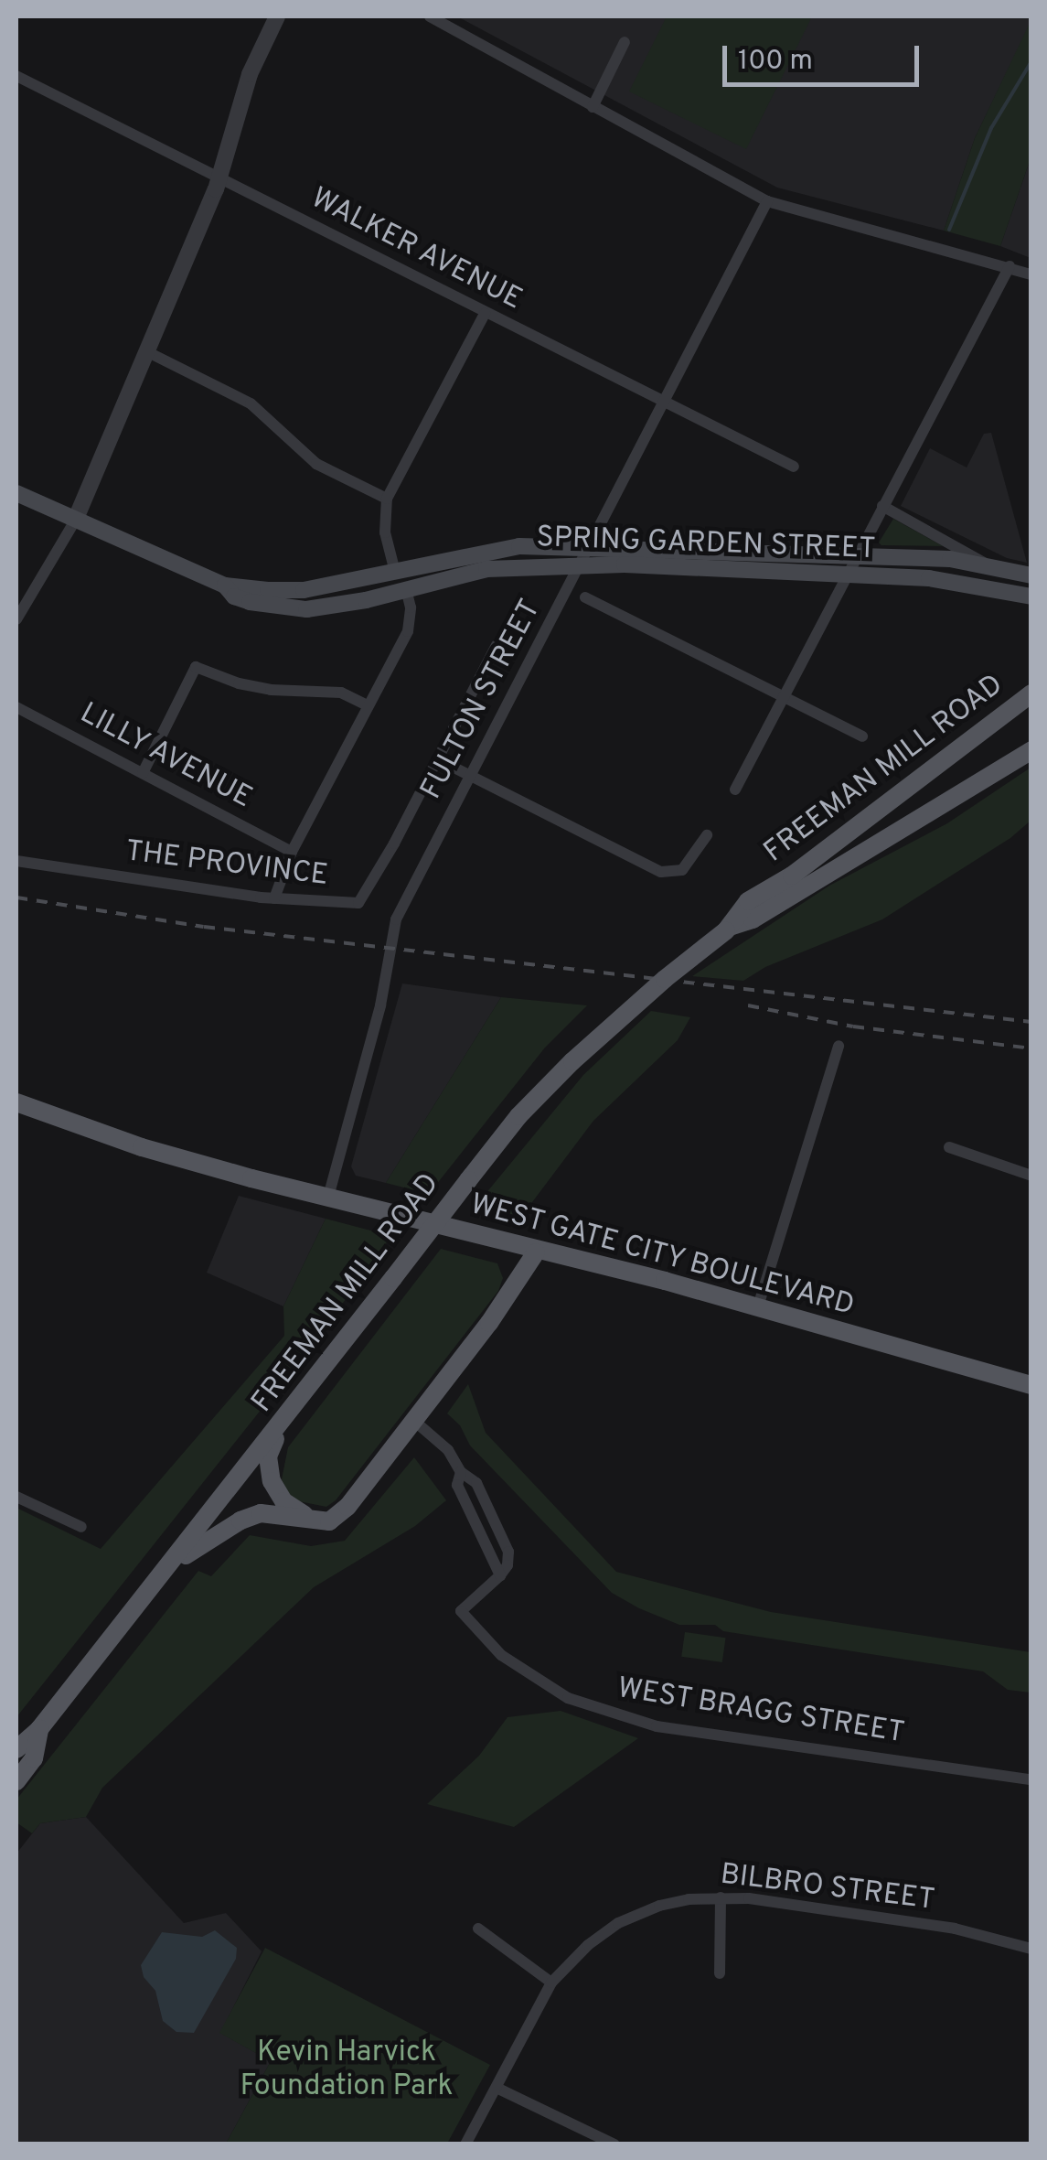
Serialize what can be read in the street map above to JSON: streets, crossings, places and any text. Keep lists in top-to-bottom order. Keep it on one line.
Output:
{"streets":{"main road":["SPRING GARDEN STREET","FREEMAN MILL ROAD","WEST GATE CITY BOULEVARD"],"street":["WALKER AVENUE","FULTON STREET","LILLY AVENUE","THE PROVINCE","WEST BRAGG STREET","BILBRO STREET"]},"crossings":[["WALKER AVENUE","FULTON STREET"],["SPRING GARDEN STREET","FULTON STREET"],["FULTON STREET","WEST GATE CITY BOULEVARD"]],"parks":["Kevin Harvick Foundation Park"],"scale_bar":"100 m"}
